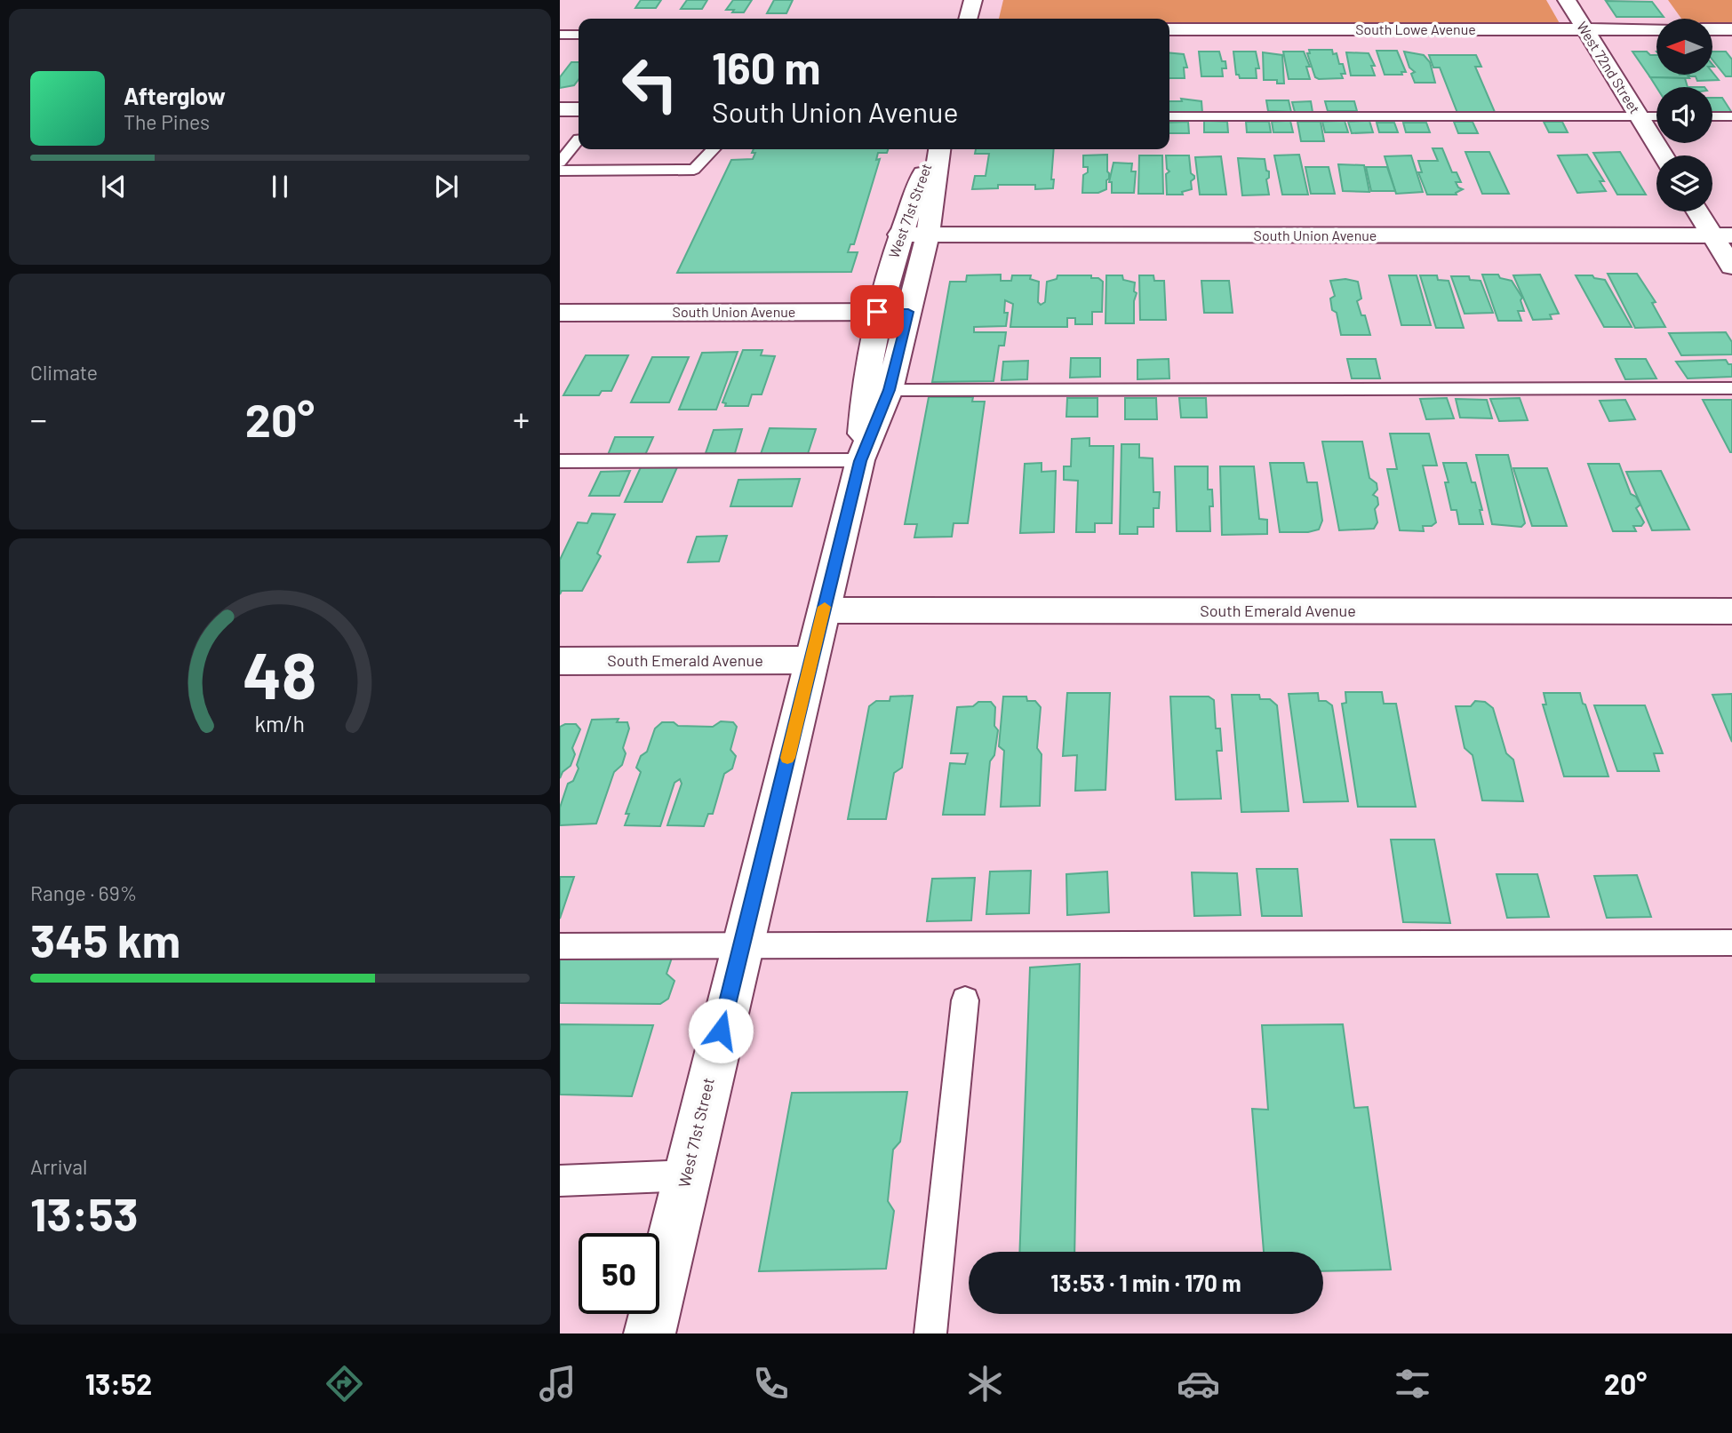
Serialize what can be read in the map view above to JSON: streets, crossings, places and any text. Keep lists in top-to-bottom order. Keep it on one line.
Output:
{"streets":{"street":["South Lowe Avenue","West 72nd Street","West 71st Street","South Union Avenue","South Emerald Avenue"]},"crossings":[["South Lowe Avenue","West 72nd Street"],["West 71st Street","South Union Avenue"],["West 71st Street","South Emerald Avenue"]],"north":"left","page":{"turn":["160 m","South Union Avenue"],"song":["Afterglow","The Pines"],"tile":["Climate",["Range · 69%","345 km"],["Arrival","13:53"]],"heat":["−","20°","+"],"limit":"50","trip":"13:53 · 1 min · 170 m","tabs":["13:52","20°"],"gauge":["48","km/h"]}}
